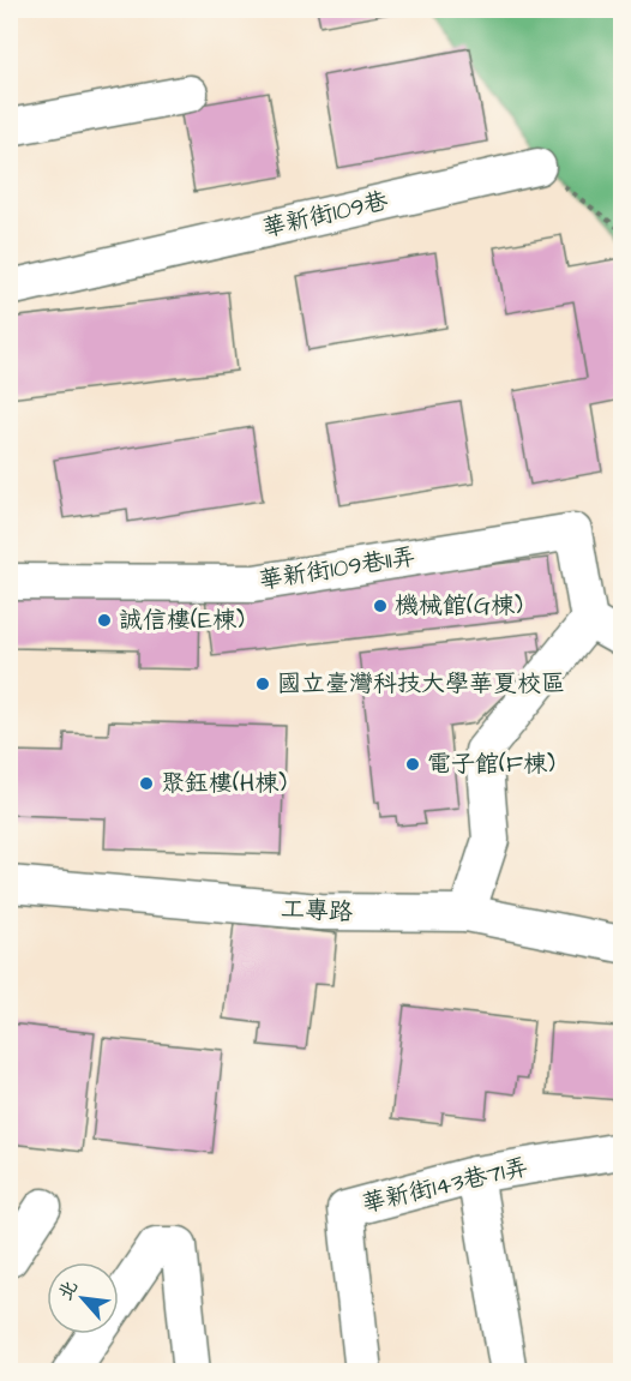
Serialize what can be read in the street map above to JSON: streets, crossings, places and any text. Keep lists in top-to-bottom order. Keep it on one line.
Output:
{"streets":{"street":["華新街109巷","華新街109巷11弄","工專路","華新街143巷71弄"]},"places":["機械館(G棟)","誠信樓(E棟)","國立臺灣科技大學華夏校區","電子館(F棟)","聚鈺樓(H棟)"],"north":"top left"}
